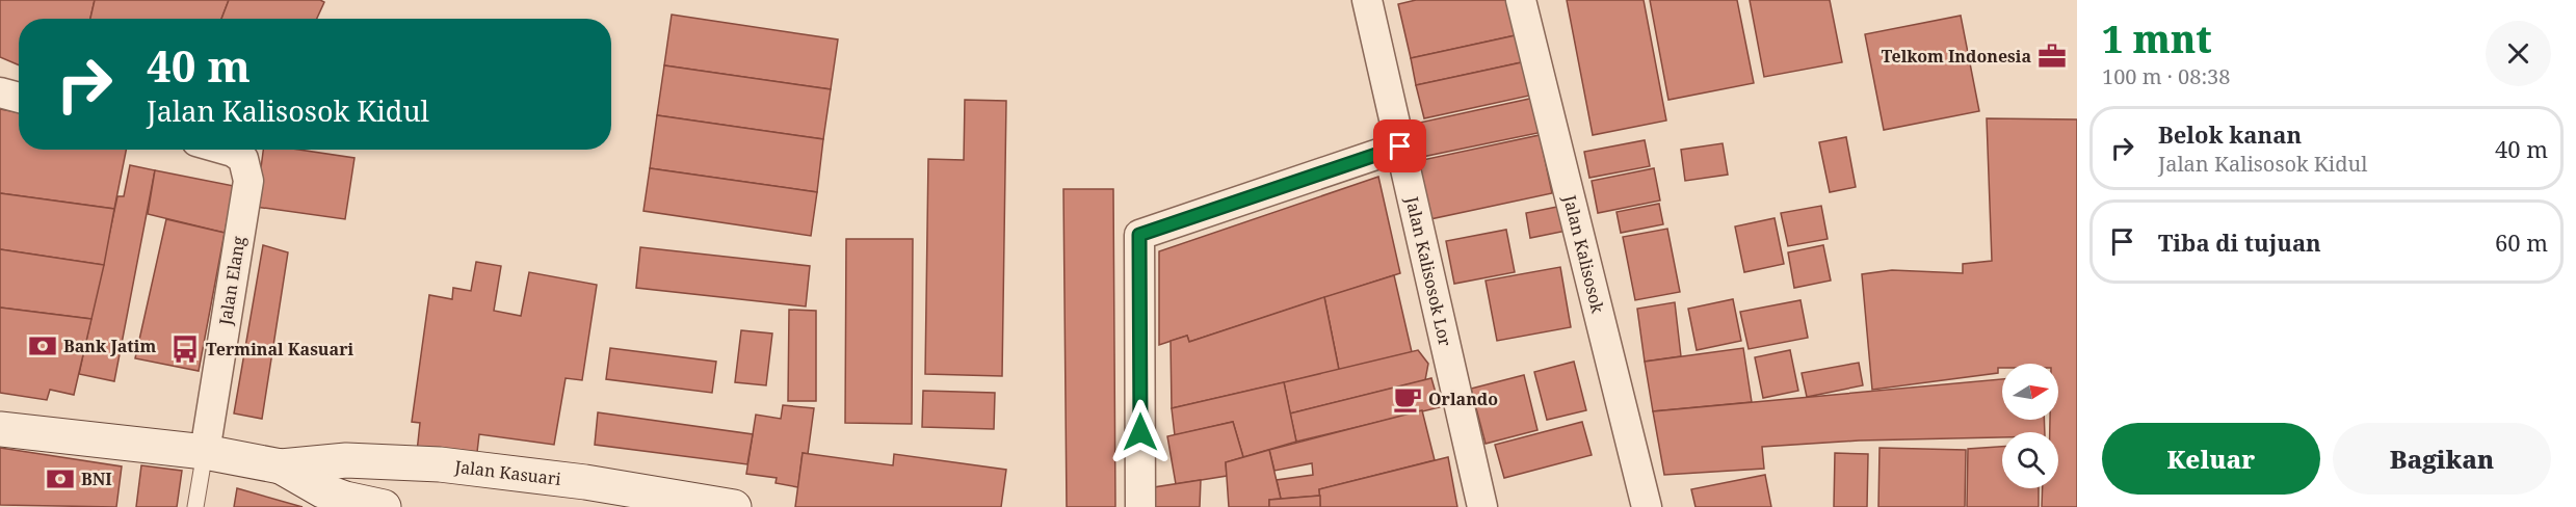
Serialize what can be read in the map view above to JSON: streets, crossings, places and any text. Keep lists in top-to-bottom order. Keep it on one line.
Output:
{"streets":{"street":["Jalan Kalisosok","Jalan Kalisosok Lor","Jalan Elang","Jalan Kasuari"]},"crossings":[["Jalan Elang","Jalan Kasuari"]],"places":{"office":["Telkom Indonesia"],"bank":["Bank Jatim","BNI"],"bus stop":["Terminal Kasuari"],"cafe":["Orlando"]},"north":"right","page":{"heading":["1 mnt","100 m · 08:38"],"turn":["40 m","Jalan Kalisosok Kidul"],"list":[{"name":"Belok kanan","note":"Jalan Kalisosok Kidul","value":"40 m"},{"name":"Tiba di tujuan","value":"60 m"}],"buttons":["Keluar","Bagikan"]}}
